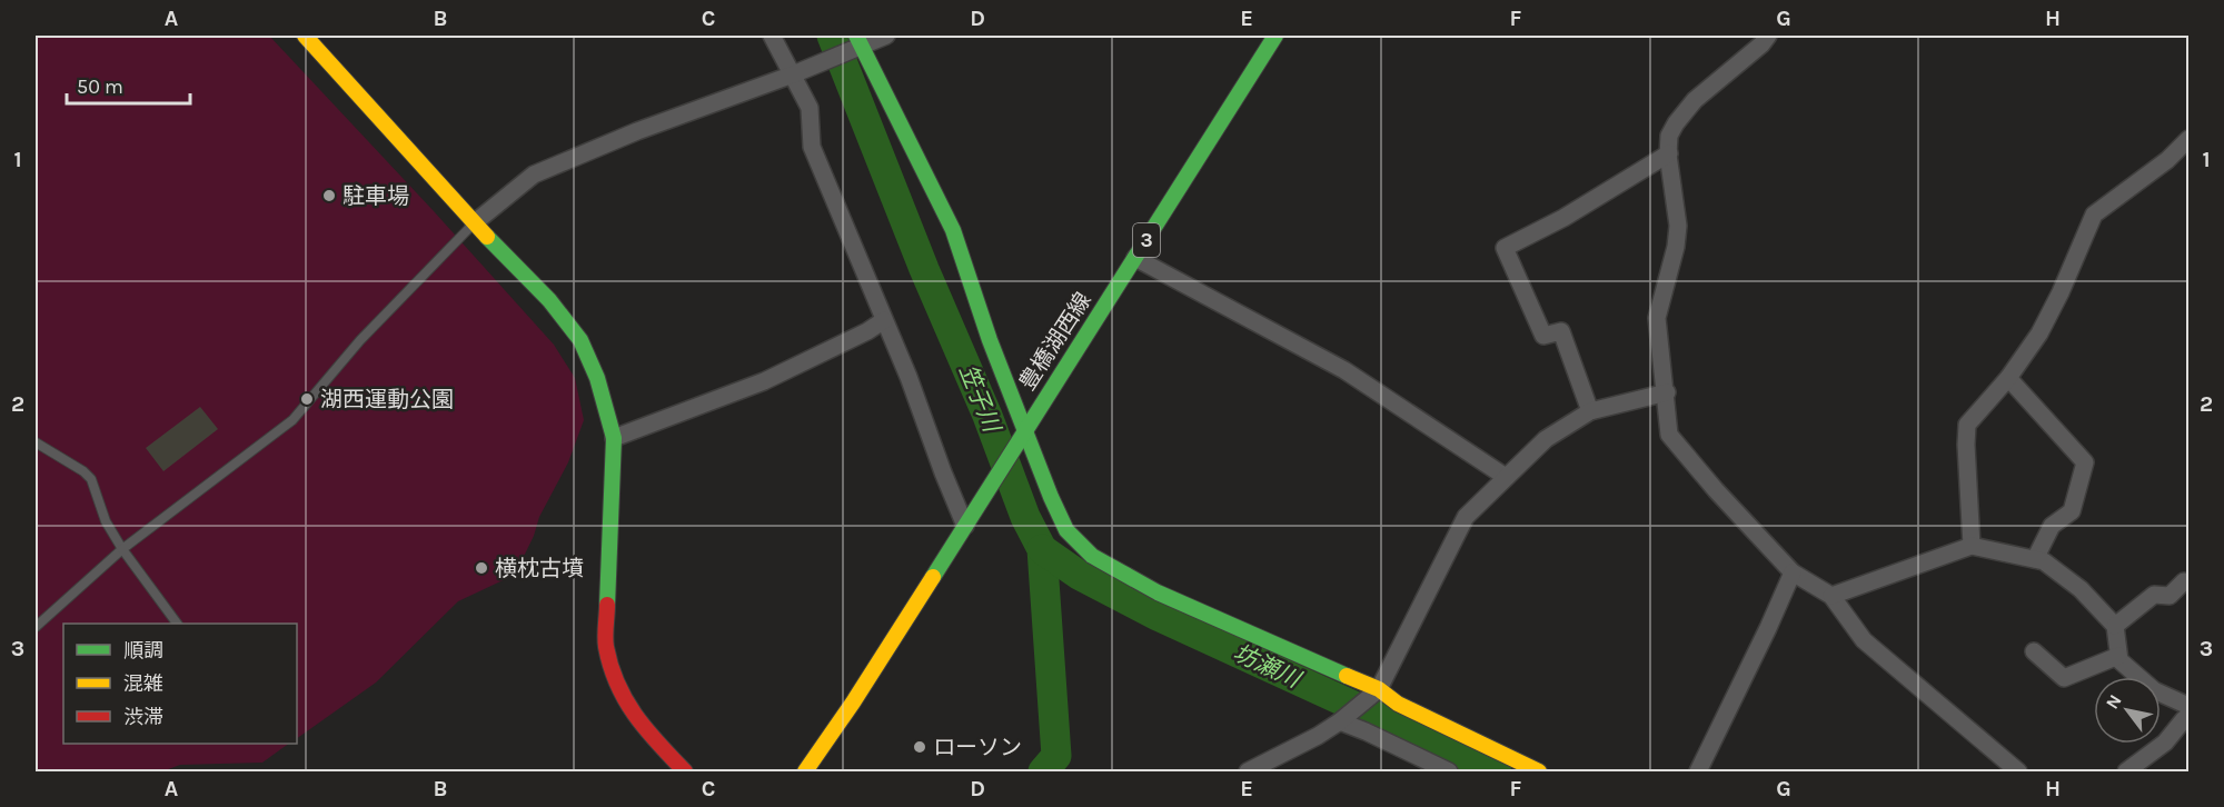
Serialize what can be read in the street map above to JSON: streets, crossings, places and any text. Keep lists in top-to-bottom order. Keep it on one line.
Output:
{"streets":{"street":["3","豊橋湖西線"]},"water":["笠子川","坊瀬川"],"places":["駐車場","湖西運動公園","横枕古墳","ローソン"],"legend":["順調","混雑","渋滞"],"scale_bar":"50 m","north":"top left","grid":{"columns":["A","B","C","D","E","F","G","H"],"rows":["1","2","3"]}}
